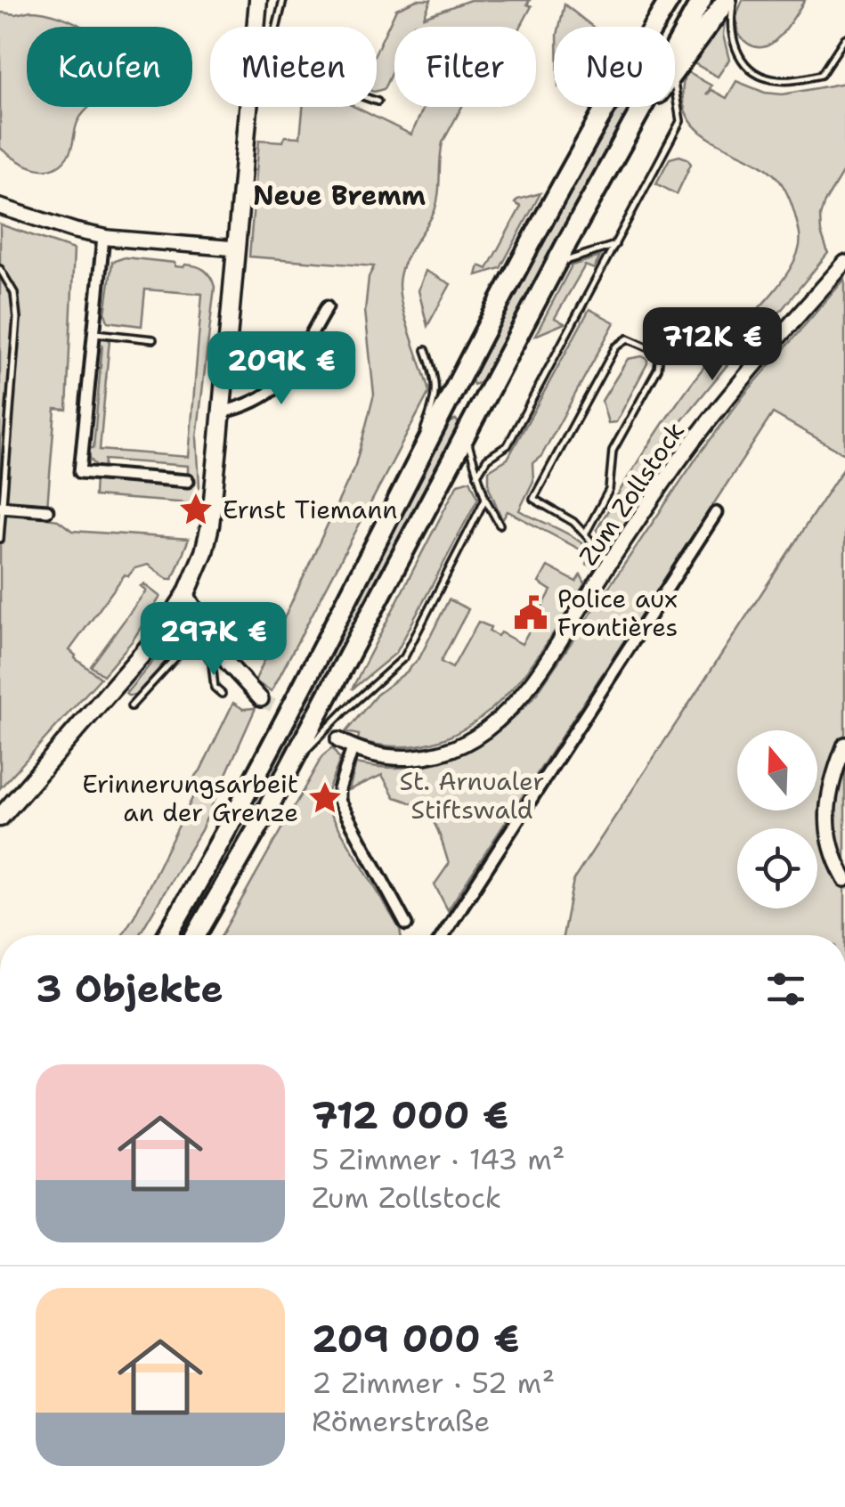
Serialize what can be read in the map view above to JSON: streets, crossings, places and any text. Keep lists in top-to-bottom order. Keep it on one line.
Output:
{"streets":{"street":["Zum Zollstock"]},"districts":["Neue Bremm"],"parks":["St. Arnualer Stiftswald"],"places":{"place":["Ernst Tiemann","Erinnerungsarbeit an der Grenze"],"public building":["Police aux Frontières"]},"north":"top","page":{"chip":["Kaufen","Mieten","Filter","Neu"],"price":["712K €","209K €","297K €"],"heading":"3 Objekte","list":[{"name":"712 000 €","note":"5 Zimmer · 143 m² · Zum Zollstock"},{"name":"209 000 €","note":"2 Zimmer · 52 m² · Römerstraße"}]}}
